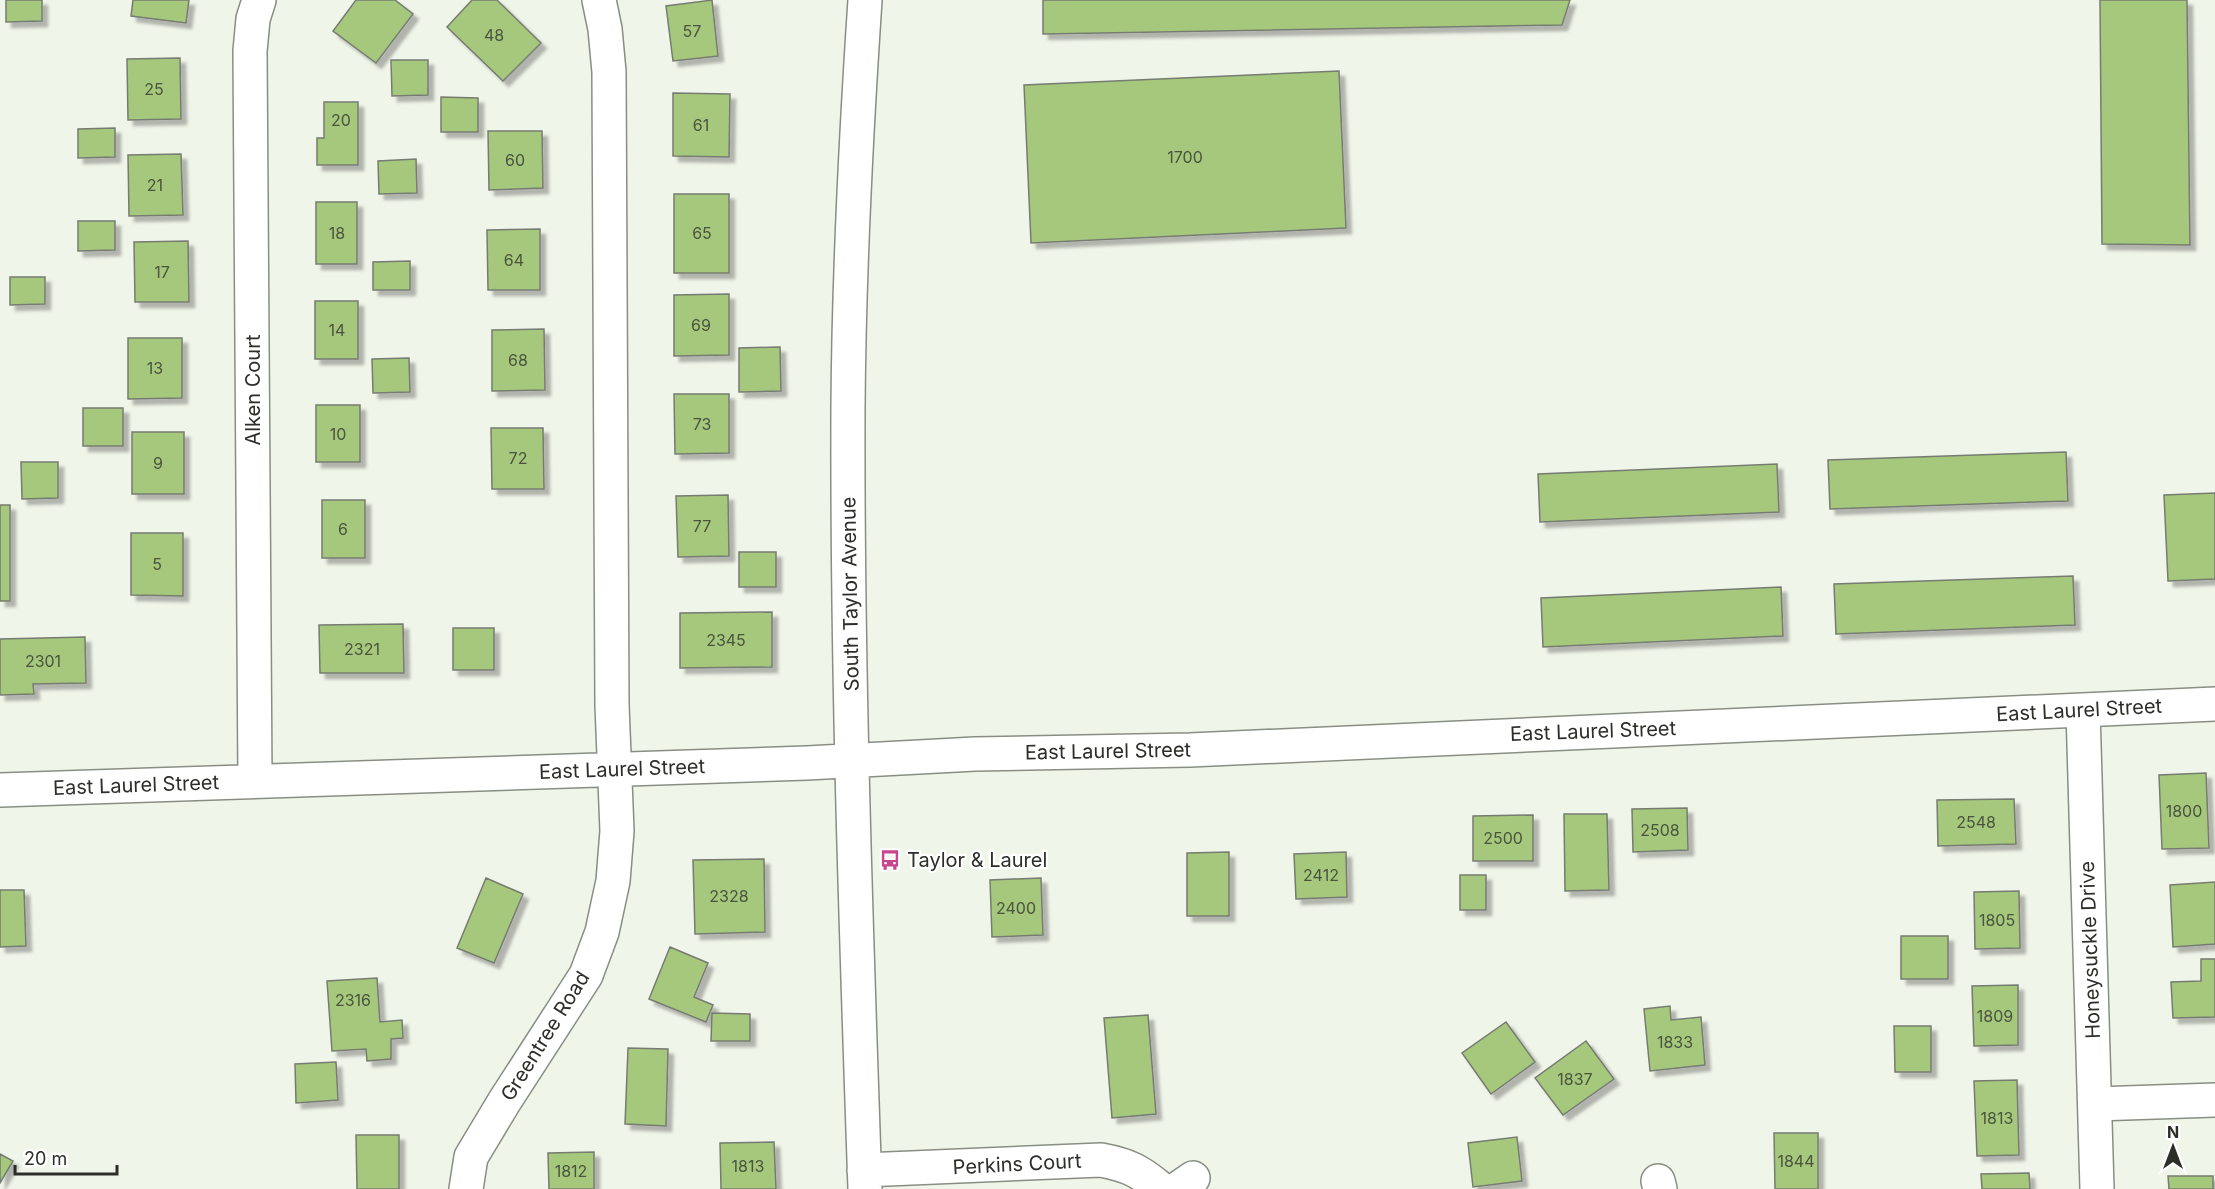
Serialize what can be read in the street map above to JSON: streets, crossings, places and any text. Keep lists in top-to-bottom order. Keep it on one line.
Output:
{"streets":{"street":["Alken Court","South Taylor Avenue","East Laurel Street","Honeysuckle Drive","Greentree Road","Perkins Court"]},"crossings":[["Alken Court","East Laurel Street"],["South Taylor Avenue","East Laurel Street"],["South Taylor Avenue","Perkins Court"],["East Laurel Street","Honeysuckle Drive"],["East Laurel Street","Greentree Road"]],"places":{"bus stop":["Taylor & Laurel"]},"house_numbers":["57","48","25","20","61","1700","60","21","18","65","64","17","69","14","68","13","73","10","72","9","77","6","5","2345","2321","2301","1800","2548","2508","2500","2412","2328","2400","1805","2316","1809","1833","1837","1813","1844","1813","1812"],"scale_bar":"20 m","north":"top"}
